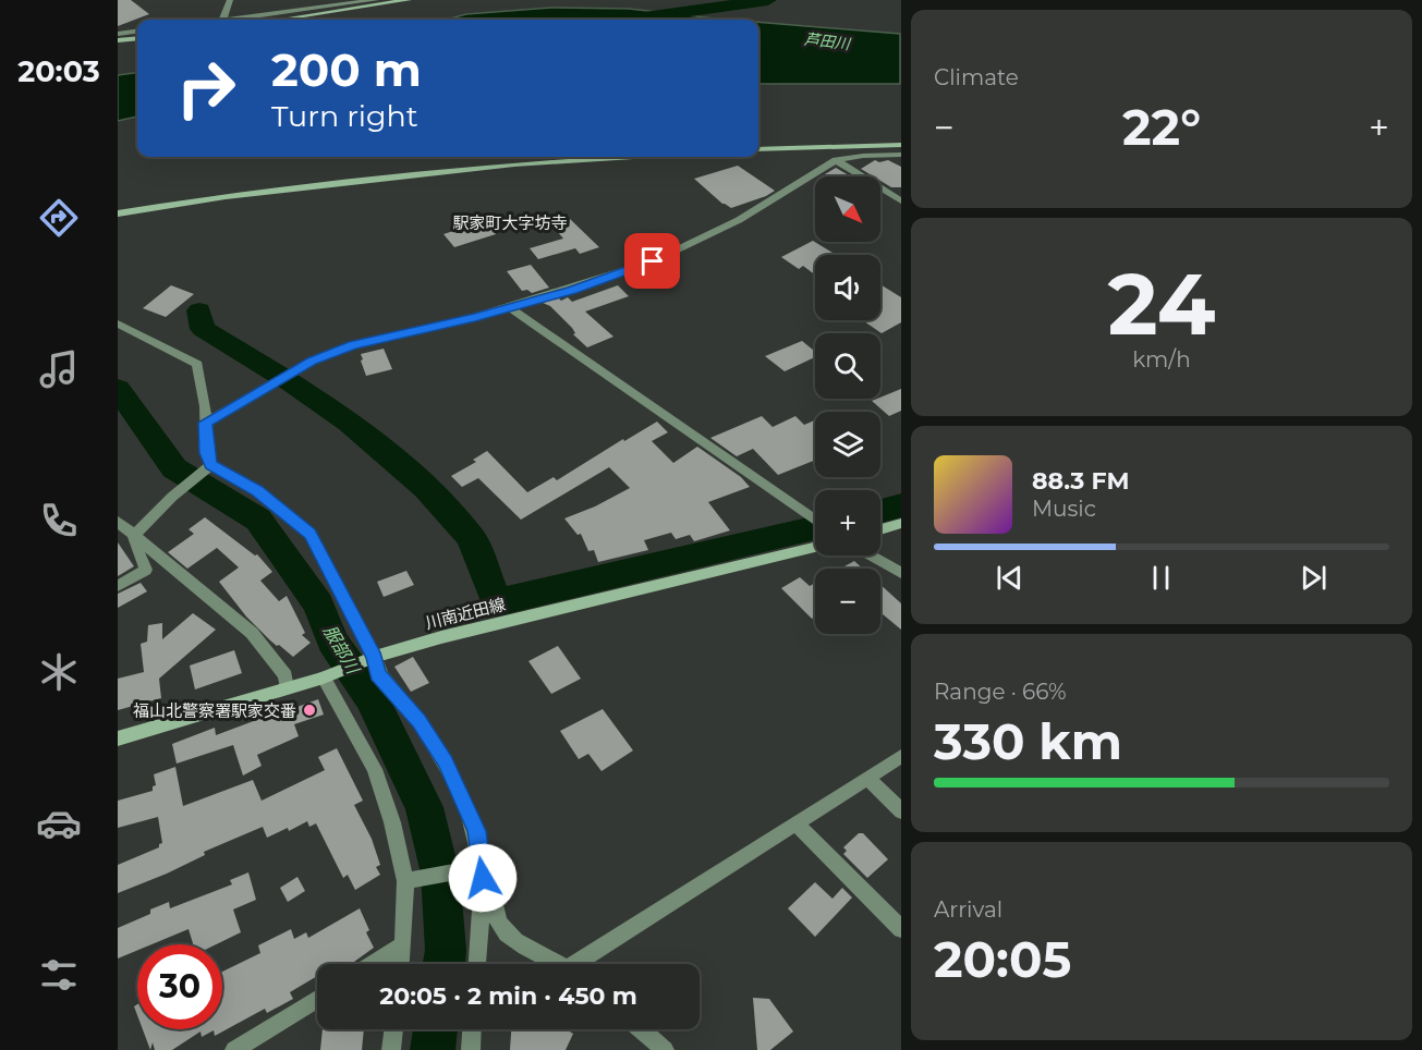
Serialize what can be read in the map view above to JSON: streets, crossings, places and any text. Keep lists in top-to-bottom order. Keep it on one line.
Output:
{"streets":{"street":["川南近田線"]},"districts":["駅家町大字坊寺"],"water":["芦田川","服部川"],"places":["福山北警察署駅家交番"],"north":"bottom right","page":{"tabs":"20:03","tile":["Climate",["24","km/h"],["Range · 66%","330 km"],["Arrival","20:05"]],"turn":["200 m","Turn right"],"heat":["−","22°","+"],"map_buttons":["+","−"],"song":["88.3 FM","Music"],"limit":"30","trip":"20:05 · 2 min · 450 m"}}
